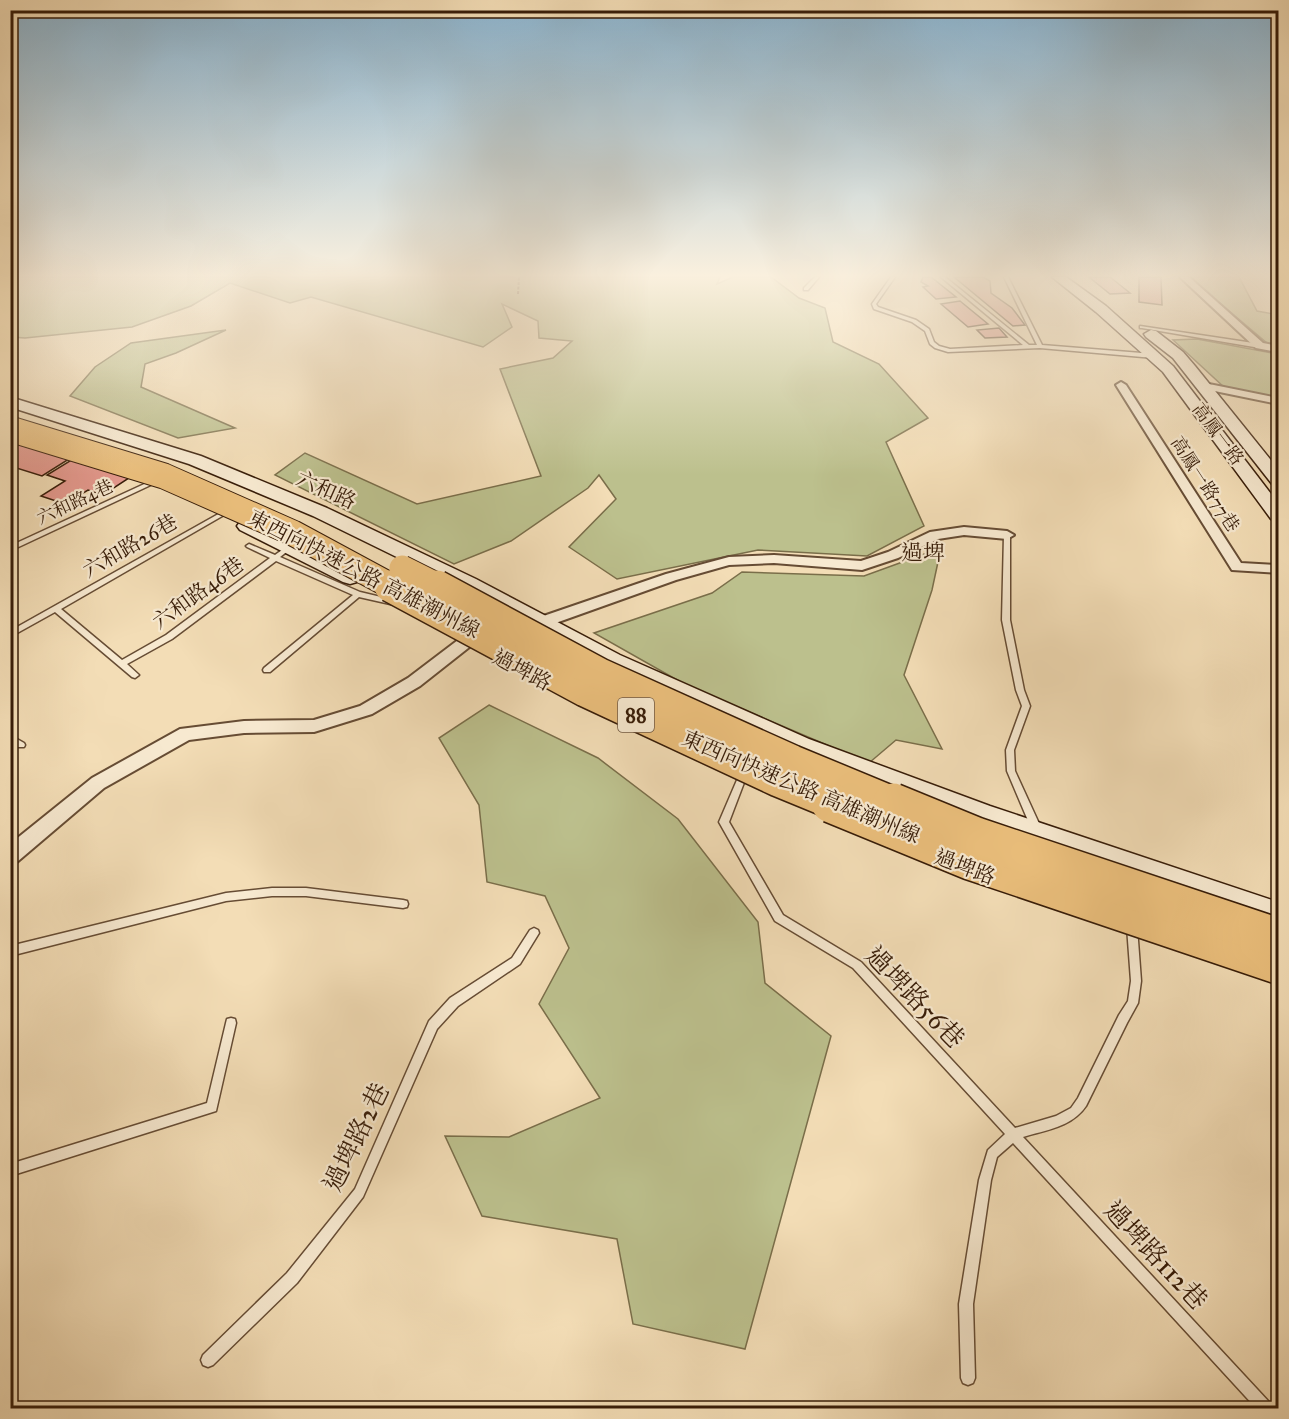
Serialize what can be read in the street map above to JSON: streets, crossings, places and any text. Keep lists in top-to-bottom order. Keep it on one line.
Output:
{"streets":{"highway":["東西向快速公路 高雄潮州線","88"],"main road":["高鳳一路","六和路","過埤路"],"street":["高鳳一路77巷"],"lane":["六和路4巷","六和路26巷","六和路46巷","過埤路56巷","過埤路2巷","過埤路112巷"]},"crossings":[["過埤路","過埤路56巷"],["過埤路56巷","過埤路112巷"]],"districts":["過埤"]}
